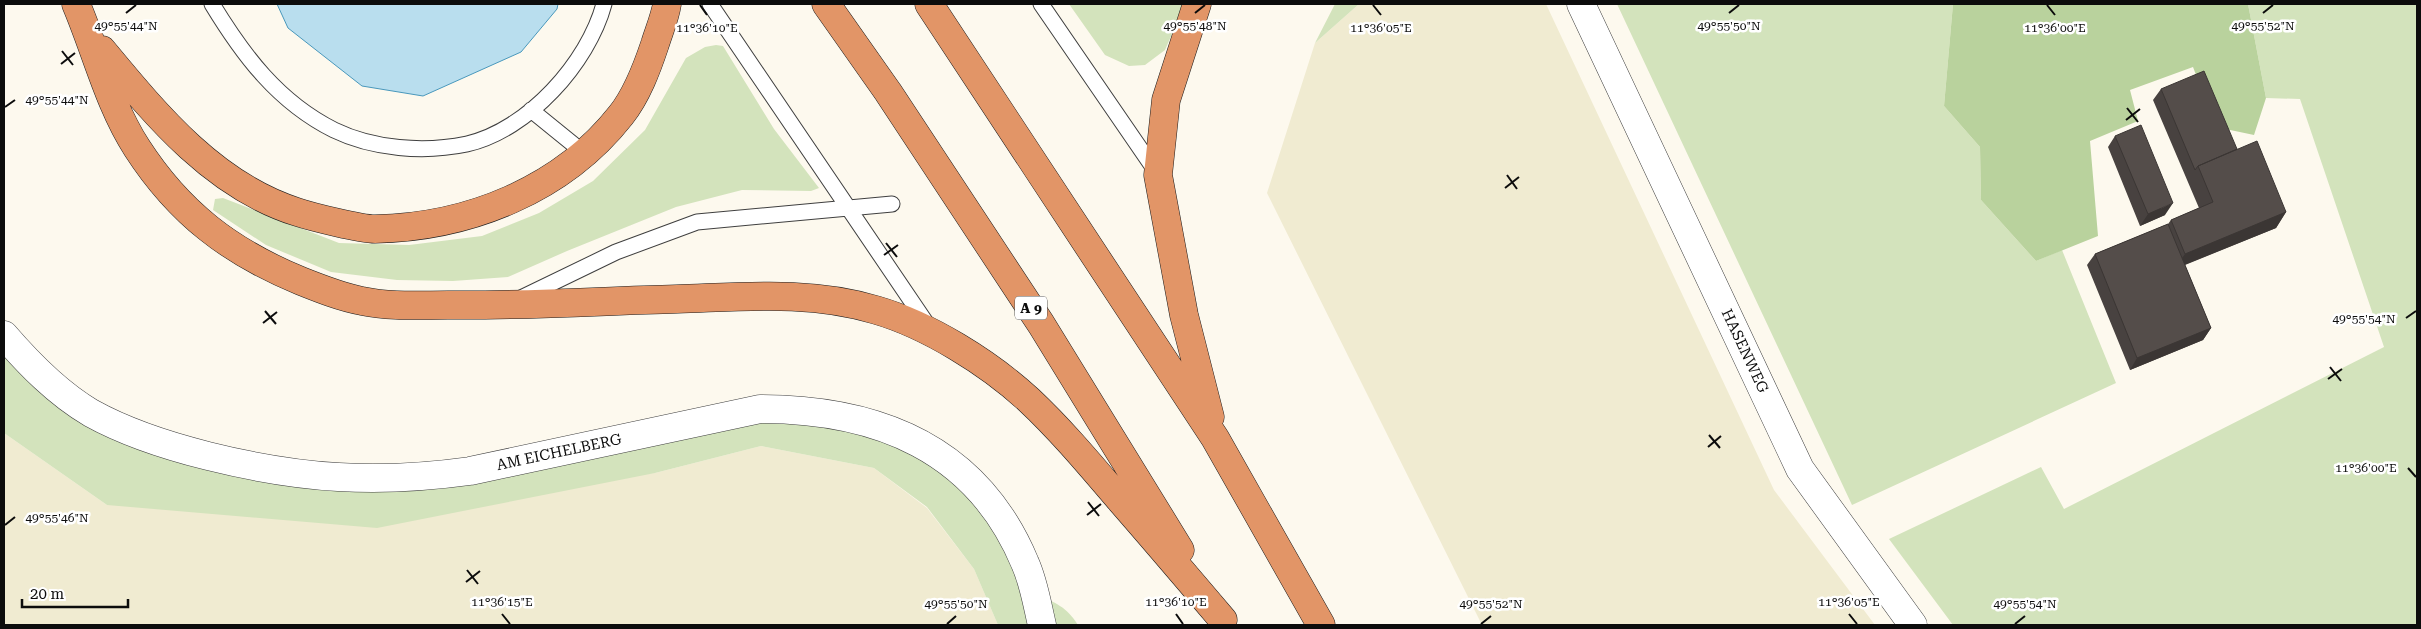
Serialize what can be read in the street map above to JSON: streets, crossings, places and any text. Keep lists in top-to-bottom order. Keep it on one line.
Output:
{"streets":{"highway":["A 9"],"street":["HASENWEG","AM EICHELBERG"]},"scale_bar":"20 m","coordinates":["49°55'44\"N","49°55'48\"N","49°55'50\"N","49°55'52\"N","11°36'10\"E","11°36'05\"E","11°36'00\"E","49°55'54\"N","49°55'46\"N","11°36'15\"E"]}
